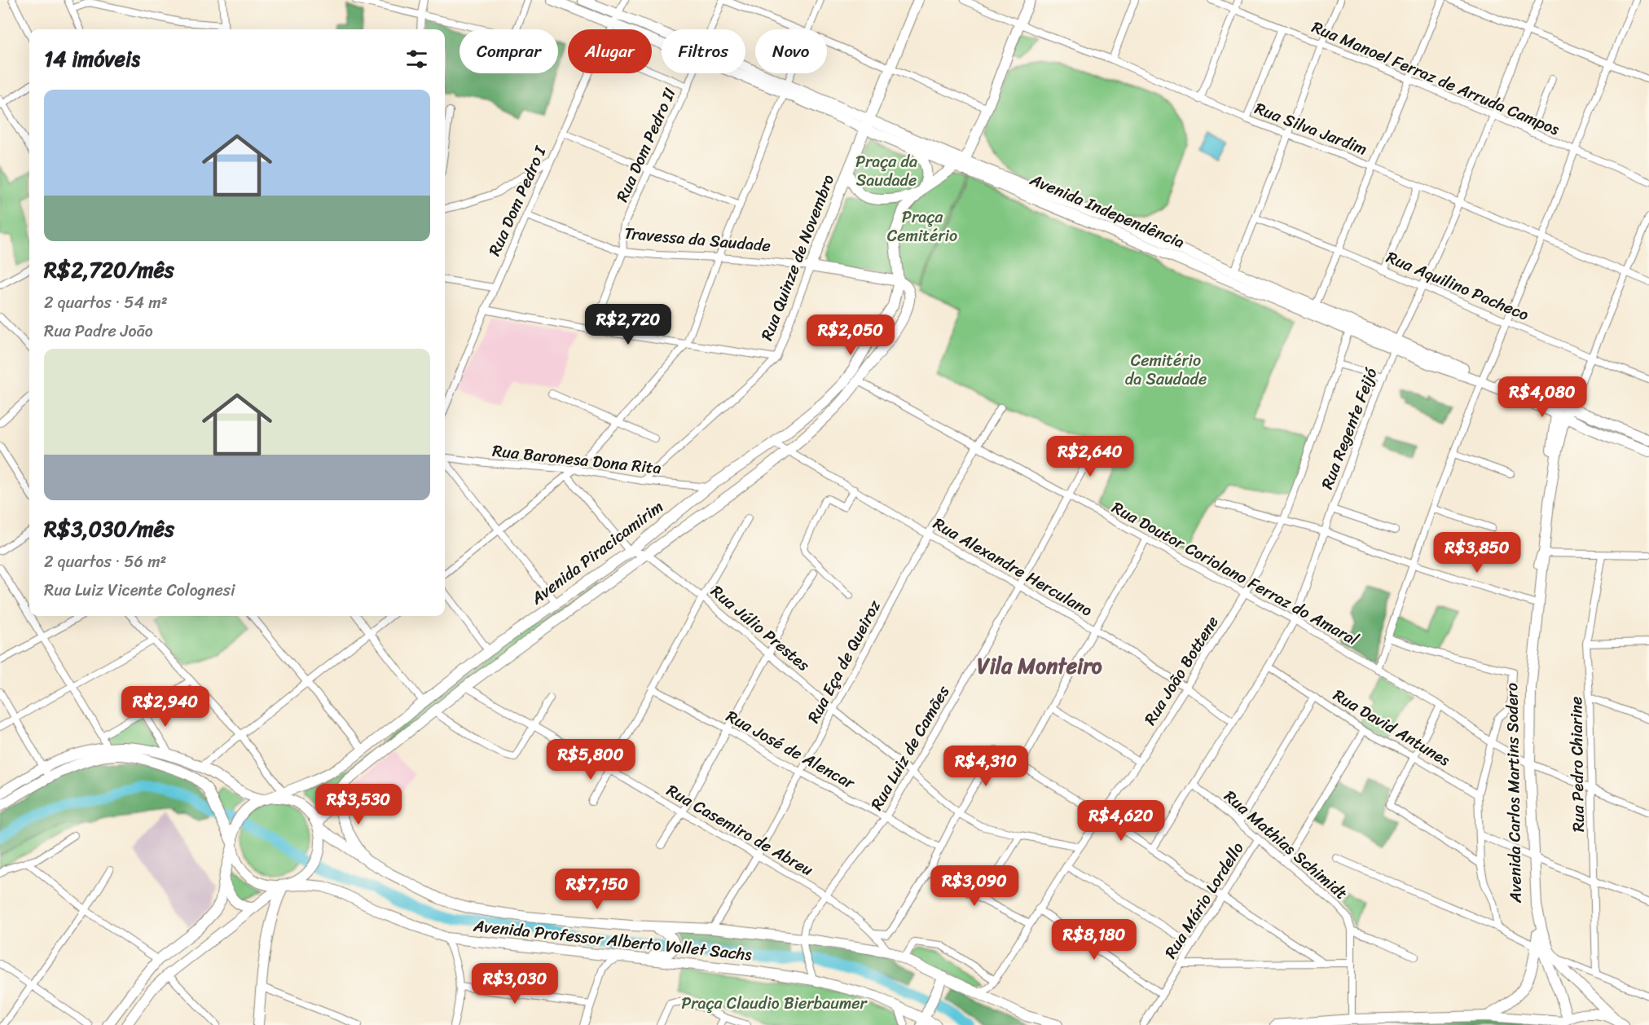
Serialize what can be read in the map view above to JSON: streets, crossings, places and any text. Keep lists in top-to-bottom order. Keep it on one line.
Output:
{"streets":{"main road":["Avenida Independência","Travessa da Saudade","Rua Quinze de Novembro","Avenida Piracicamirim","Avenida Carlos Martins Sodero","Avenida Professor Alberto Vollet Sachs"],"street":["Rua Manoel Ferraz de Arruda Campos","Rua Silva Jardim","Rua Dom Pedro II","Rua Dom Pedro I","Rua Aquilino Pacheco","Rua Regente Feijó","Rua Baronesa Dona Rita","Rua Alexandre Herculano","Rua Doutor Coriolano Ferraz do Amaral","Rua Júlio Prestes","Rua Eça de Queiroz","Rua João Bottene","Rua David Antunes","Rua Luiz de Camões","Rua José de Alencar","Rua Pedro Chiarine","Rua Casemiro de Abreu","Rua Mathias Schimidt","Rua Mário Lordello"]},"crossings":[["Rua Manoel Ferraz de Arruda Campos","Rua Regente Feijó"],["Rua Silva Jardim","Rua Regente Feijó"],["Rua Dom Pedro II","Travessa da Saudade"],["Rua Dom Pedro I","Avenida Independência"],["Rua Dom Pedro I","Travessa da Saudade"],["Avenida Independência","Rua Quinze de Novembro"],["Avenida Independência","Rua Regente Feijó"],["Avenida Independência","Avenida Piracicamirim"],["Avenida Independência","Rua João Bottene"],["Avenida Independência","Avenida Carlos Martins Sodero"],["Travessa da Saudade","Rua Quinze de Novembro"],["Travessa da Saudade","Avenida Piracicamirim"],["Rua Quinze de Novembro","Rua Baronesa Dona Rita"],["Rua Quinze de Novembro","Avenida Piracicamirim"],["Rua Aquilino Pacheco","Rua Regente Feijó"],["Rua Regente Feijó","Rua Alexandre Herculano"],["Rua Regente Feijó","Rua Doutor Coriolano Ferraz do Amaral"],["Rua Regente Feijó","Rua David Antunes"],["Rua Regente Feijó","Rua Mathias Schimidt"],["Rua Baronesa Dona Rita","Avenida Piracicamirim"],["Avenida Piracicamirim","Rua Alexandre Herculano"],["Avenida Piracicamirim","Rua Doutor Coriolano Ferraz do Amaral"],["Avenida Piracicamirim","Rua Júlio Prestes"],["Avenida Piracicamirim","Rua Casemiro de Abreu"],["Avenida Piracicamirim","Avenida Professor Alberto Vollet Sachs"],["Rua Alexandre Herculano","Rua Eça de Queiroz"],["Rua Alexandre Herculano","Rua João Bottene"],["Rua Alexandre Herculano","Rua Luiz de Camões"],["Rua Doutor Coriolano Ferraz do Amaral","Rua Eça de Queiroz"],["Rua Doutor Coriolano Ferraz do Amaral","Rua João Bottene"],["Rua Doutor Coriolano Ferraz do Amaral","Rua Luiz de Camões"],["Rua Doutor Coriolano Ferraz do Amaral","Rua Pedro Chiarine"],["Rua Doutor Coriolano Ferraz do Amaral","Avenida Carlos Martins Sodero"],["Rua Júlio Prestes","Rua Eça de Queiroz"],["Rua Júlio Prestes","Rua João Bottene"],["Rua Júlio Prestes","Rua Luiz de Camões"],["Rua Eça de Queiroz","Rua José de Alencar"],["Rua Eça de Queiroz","Rua Casemiro de Abreu"],["Rua Eça de Queiroz","Avenida Professor Alberto Vollet Sachs"],["Rua João Bottene","Avenida Professor Alberto Vollet Sachs"],["Rua Luiz de Camões","Rua José de Alencar"],["Rua Luiz de Camões","Rua Casemiro de Abreu"],["Rua Luiz de Camões","Avenida Professor Alberto Vollet Sachs"],["Rua Pedro Chiarine","Avenida Carlos Martins Sodero"],["Rua Casemiro de Abreu","Avenida Professor Alberto Vollet Sachs"],["Rua Mathias Schimidt","Rua Mário Lordello"]],"districts":["Vila Monteiro"],"parks":["Praça da Saudade","Praça Cemitério","Cemitério da Saudade","Praça Claudio Bierbaumer"],"page":{"chip":["Comprar","Alugar","Filtros","Novo"],"heading":"14 imóveis","list":[{"name":"R$2,720/mês","note":"2 quartos · 54 m² · Rua Padre João"},{"name":"R$3,030/mês","note":"2 quartos · 56 m² · Rua Luiz Vicente Colognesi"}],"price":["R$2,720","R$2,050","R$4,080","R$2,640","R$3,850","R$2,940","R$5,800","R$4,310","R$3,530","R$4,620","R$3,090","R$7,150","R$8,180","R$3,030"]}}
